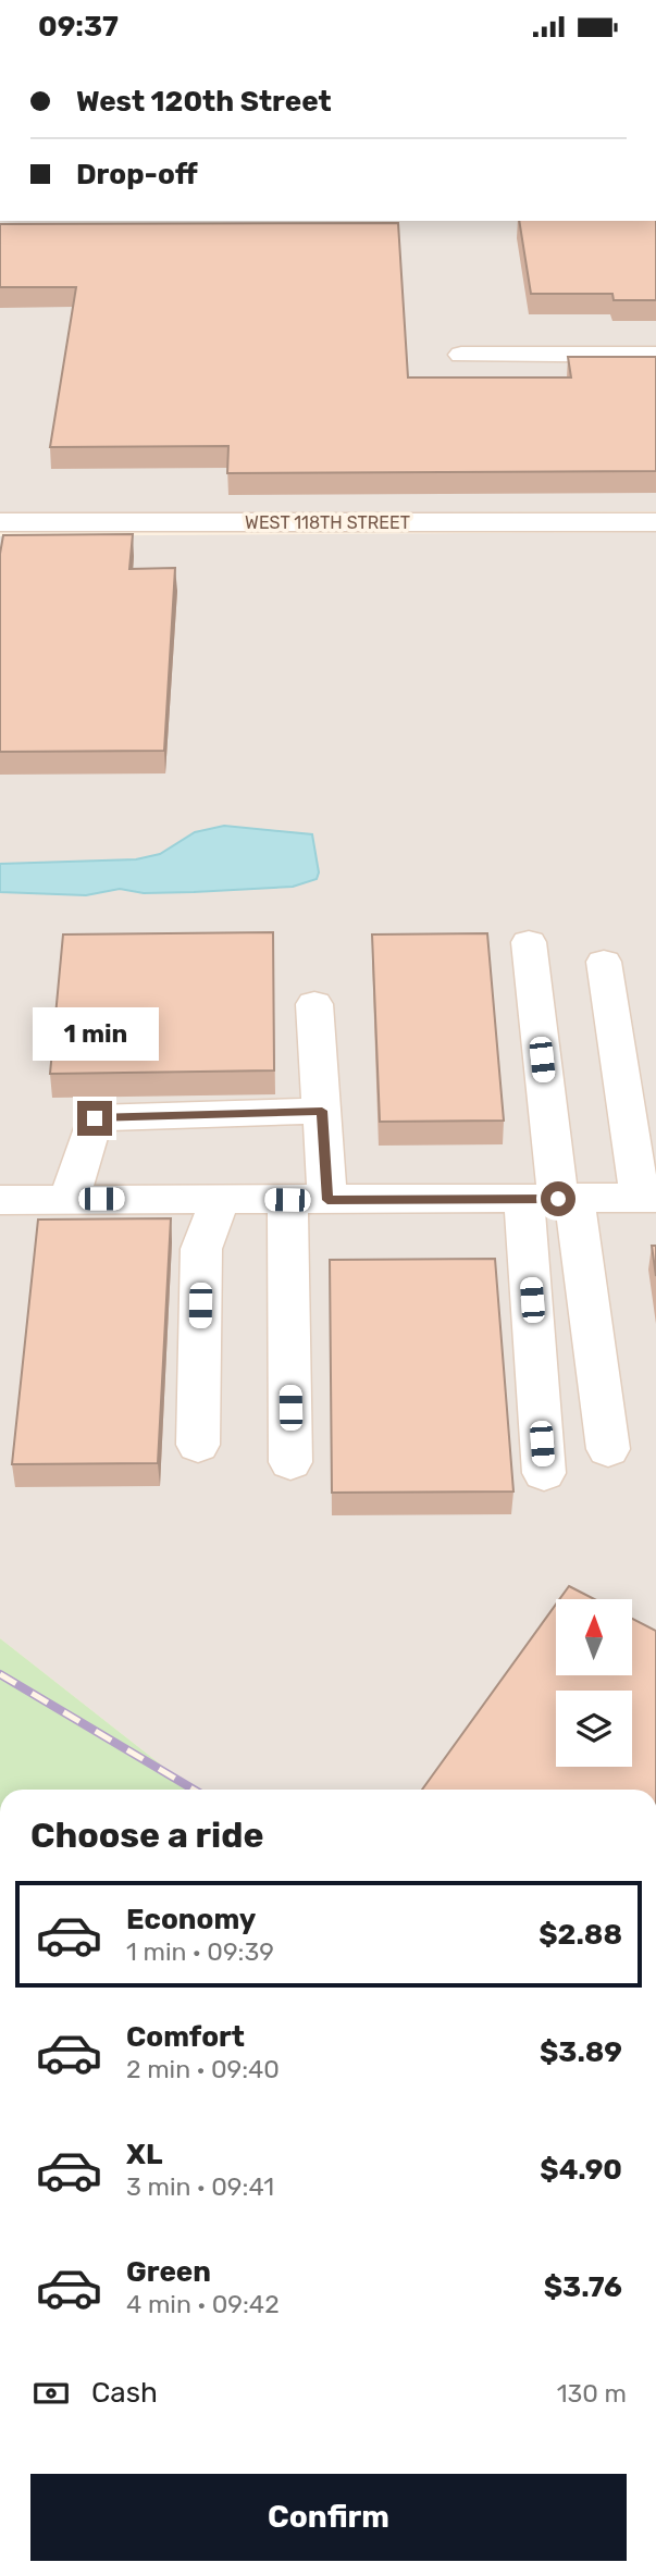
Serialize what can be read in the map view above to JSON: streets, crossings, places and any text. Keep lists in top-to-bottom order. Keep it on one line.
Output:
{"streets":{"street":["WEST 118TH STREET"]},"north":"top","page":{"status":"09:37","banner":["West 120th Street","Drop-off"],"bubble":"1 min","heading":"Choose a ride","list":[{"name":"Economy","note":"1 min · 09:39","value":"$2.88"},{"name":"Comfort","note":"2 min · 09:40","value":"$3.89"},{"name":"XL","note":"3 min · 09:41","value":"$4.90"},{"name":"Green","note":"4 min · 09:42","value":"$3.76"}],"pay":["Cash","130 m"],"buttons":"Confirm"}}
